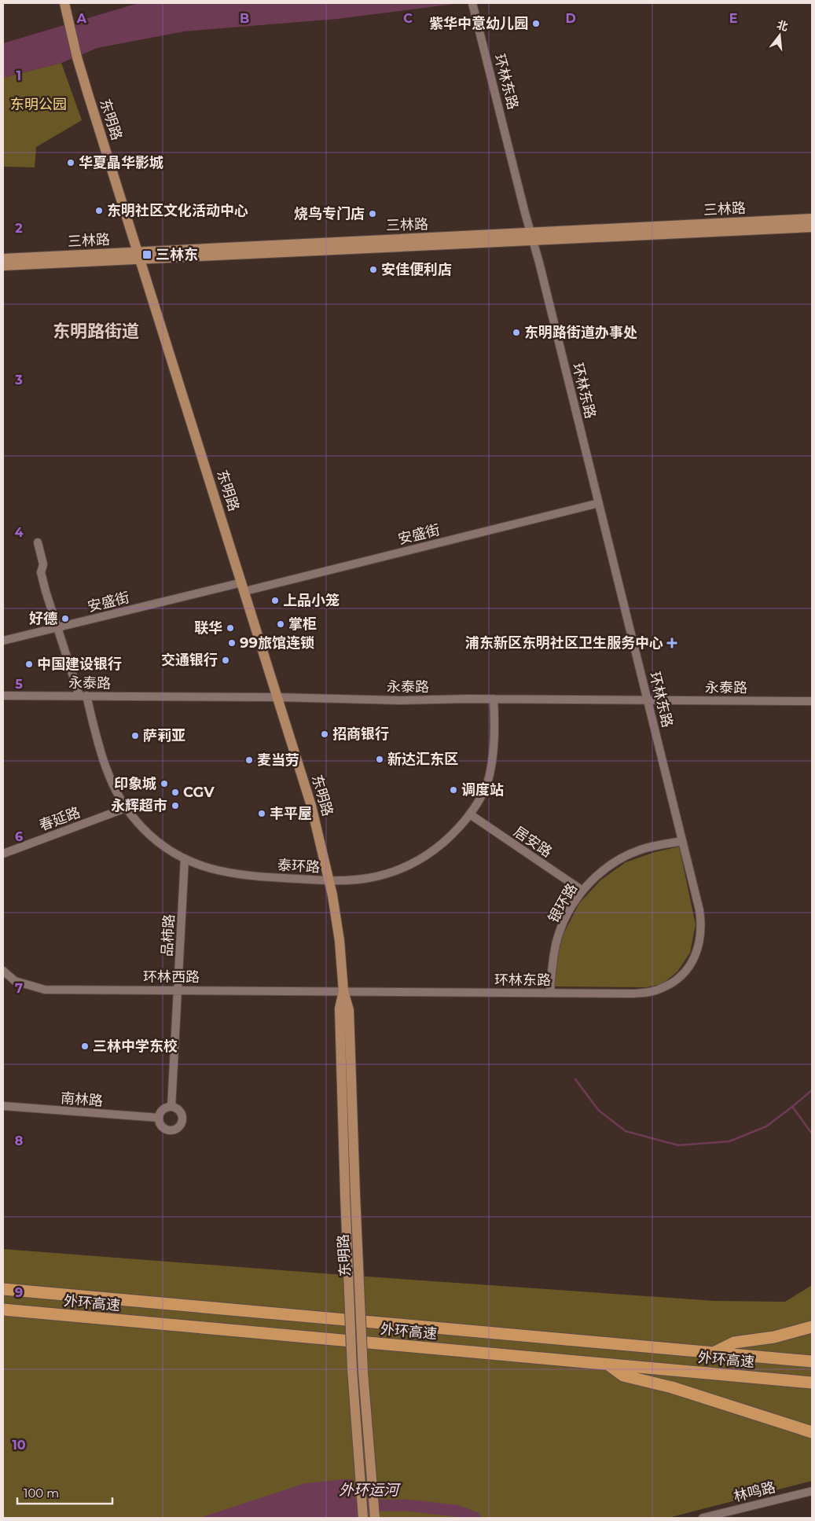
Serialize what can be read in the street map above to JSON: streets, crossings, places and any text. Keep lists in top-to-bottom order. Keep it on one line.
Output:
{"streets":{"highway":["外环高速"],"main road":["东明路","三林路"],"street":["环林东路","安盛街","永泰路","春延路","居安路","泰环路","银环路","品柿路","环林西路","南林路","林鸣路"]},"crossings":[["环林东路","东明路"],["环林东路","三林路"],["环林东路","安盛街"],["环林东路","永泰路"],["环林东路","银环路"],["环林东路","环林西路"],["东明路","三林路"],["东明路","安盛街"],["东明路","永泰路"],["东明路","泰环路"],["东明路","环林西路"],["安盛街","泰环路"],["永泰路","泰环路"],["春延路","泰环路"],["居安路","泰环路"],["居安路","银环路"],["泰环路","品柿路"],["品柿路","环林西路"],["品柿路","南林路"]],"districts":["东明路街道"],"water":["外环运河"],"parks":["东明公园"],"places":{"other":["紫华中意幼儿园","华夏晶华影城","东明社区文化活动中心","烧鸟专门店","安佳便利店","东明路街道办事处","上品小笼","好德","掌柜","联华","99旅馆连锁","交通银行","中国建设银行","招商银行","萨莉亚","新达汇东区","麦当劳","印象城","调度站","CGV","永辉超市","丰平屋","三林中学东校"],"transit":["三林东"],"health":["浦东新区东明社区卫生服务中心"]},"scale_bar":"100 m","north":"top","grid":{"columns":["A","B","C","D","E"],"rows":["1","2","3","4","5","6","7","8","9","10"]}}
